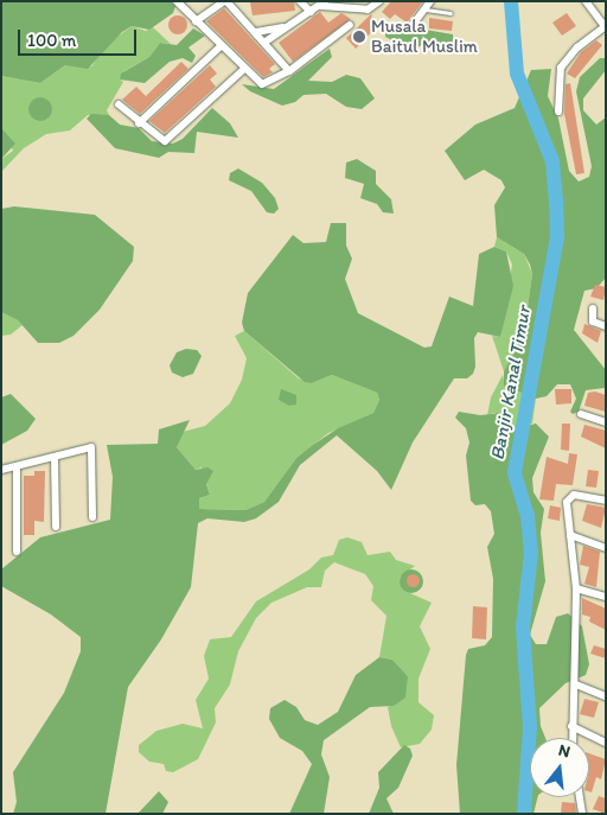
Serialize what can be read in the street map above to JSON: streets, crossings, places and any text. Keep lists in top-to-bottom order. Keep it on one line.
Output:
{"water":["Banjir Kanal Timur"],"places":["Musala Baitul Muslim"],"scale_bar":"100 m","north":"top"}
